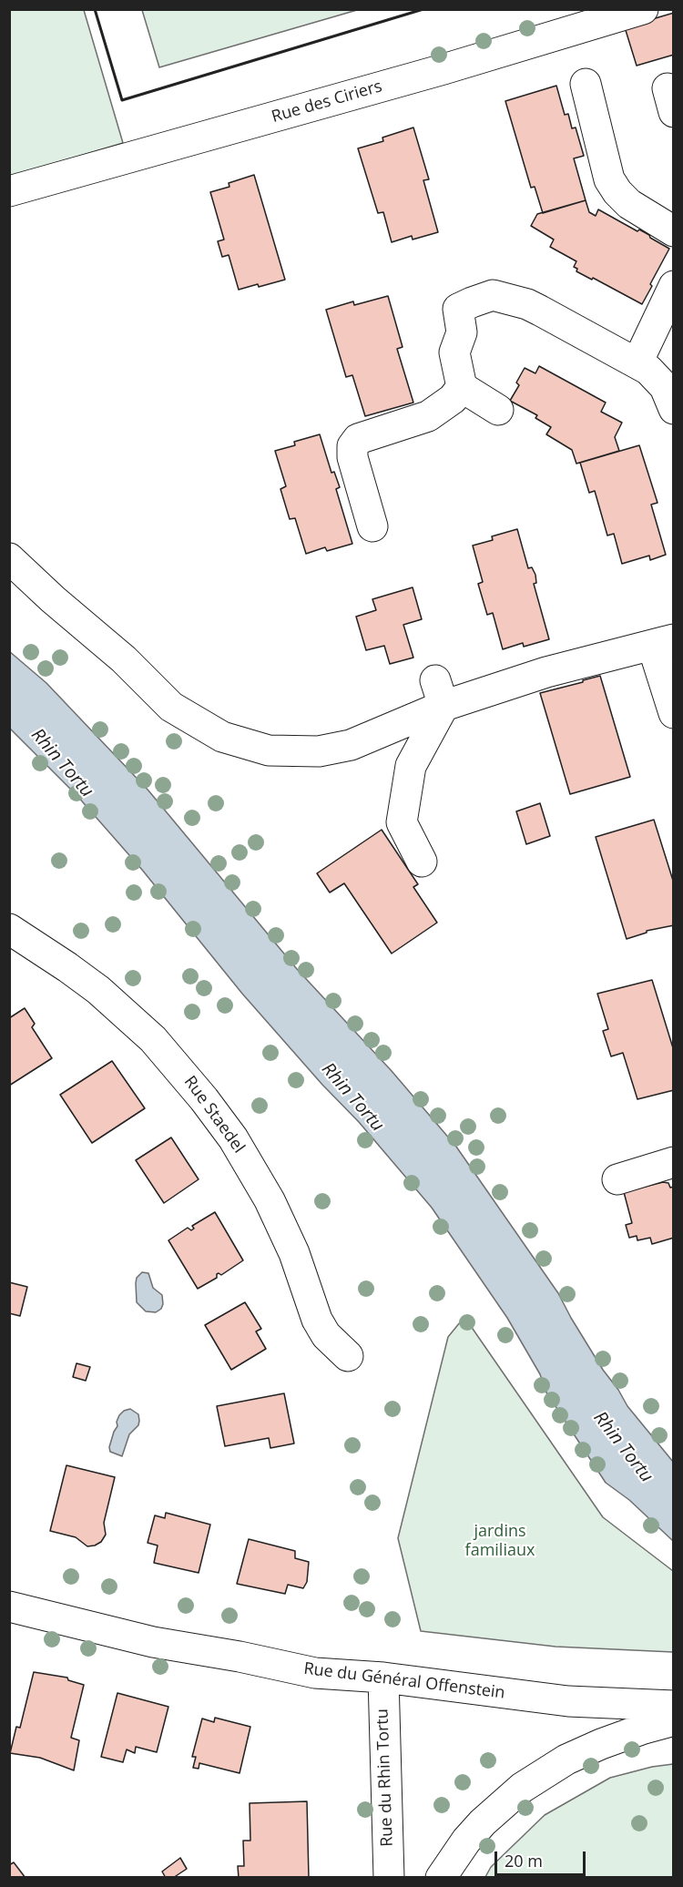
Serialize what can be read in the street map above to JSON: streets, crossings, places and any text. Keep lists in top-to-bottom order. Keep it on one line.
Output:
{"streets":{"street":["Rue des Ciriers","Rue Staedel","Rue du Général Offenstein","Rue du Rhin Tortu"]},"crossings":[["Rue du Général Offenstein","Rue du Rhin Tortu"]],"water":["Rhin Tortu"],"parks":["jardins familiaux"],"scale_bar":"20 m"}
